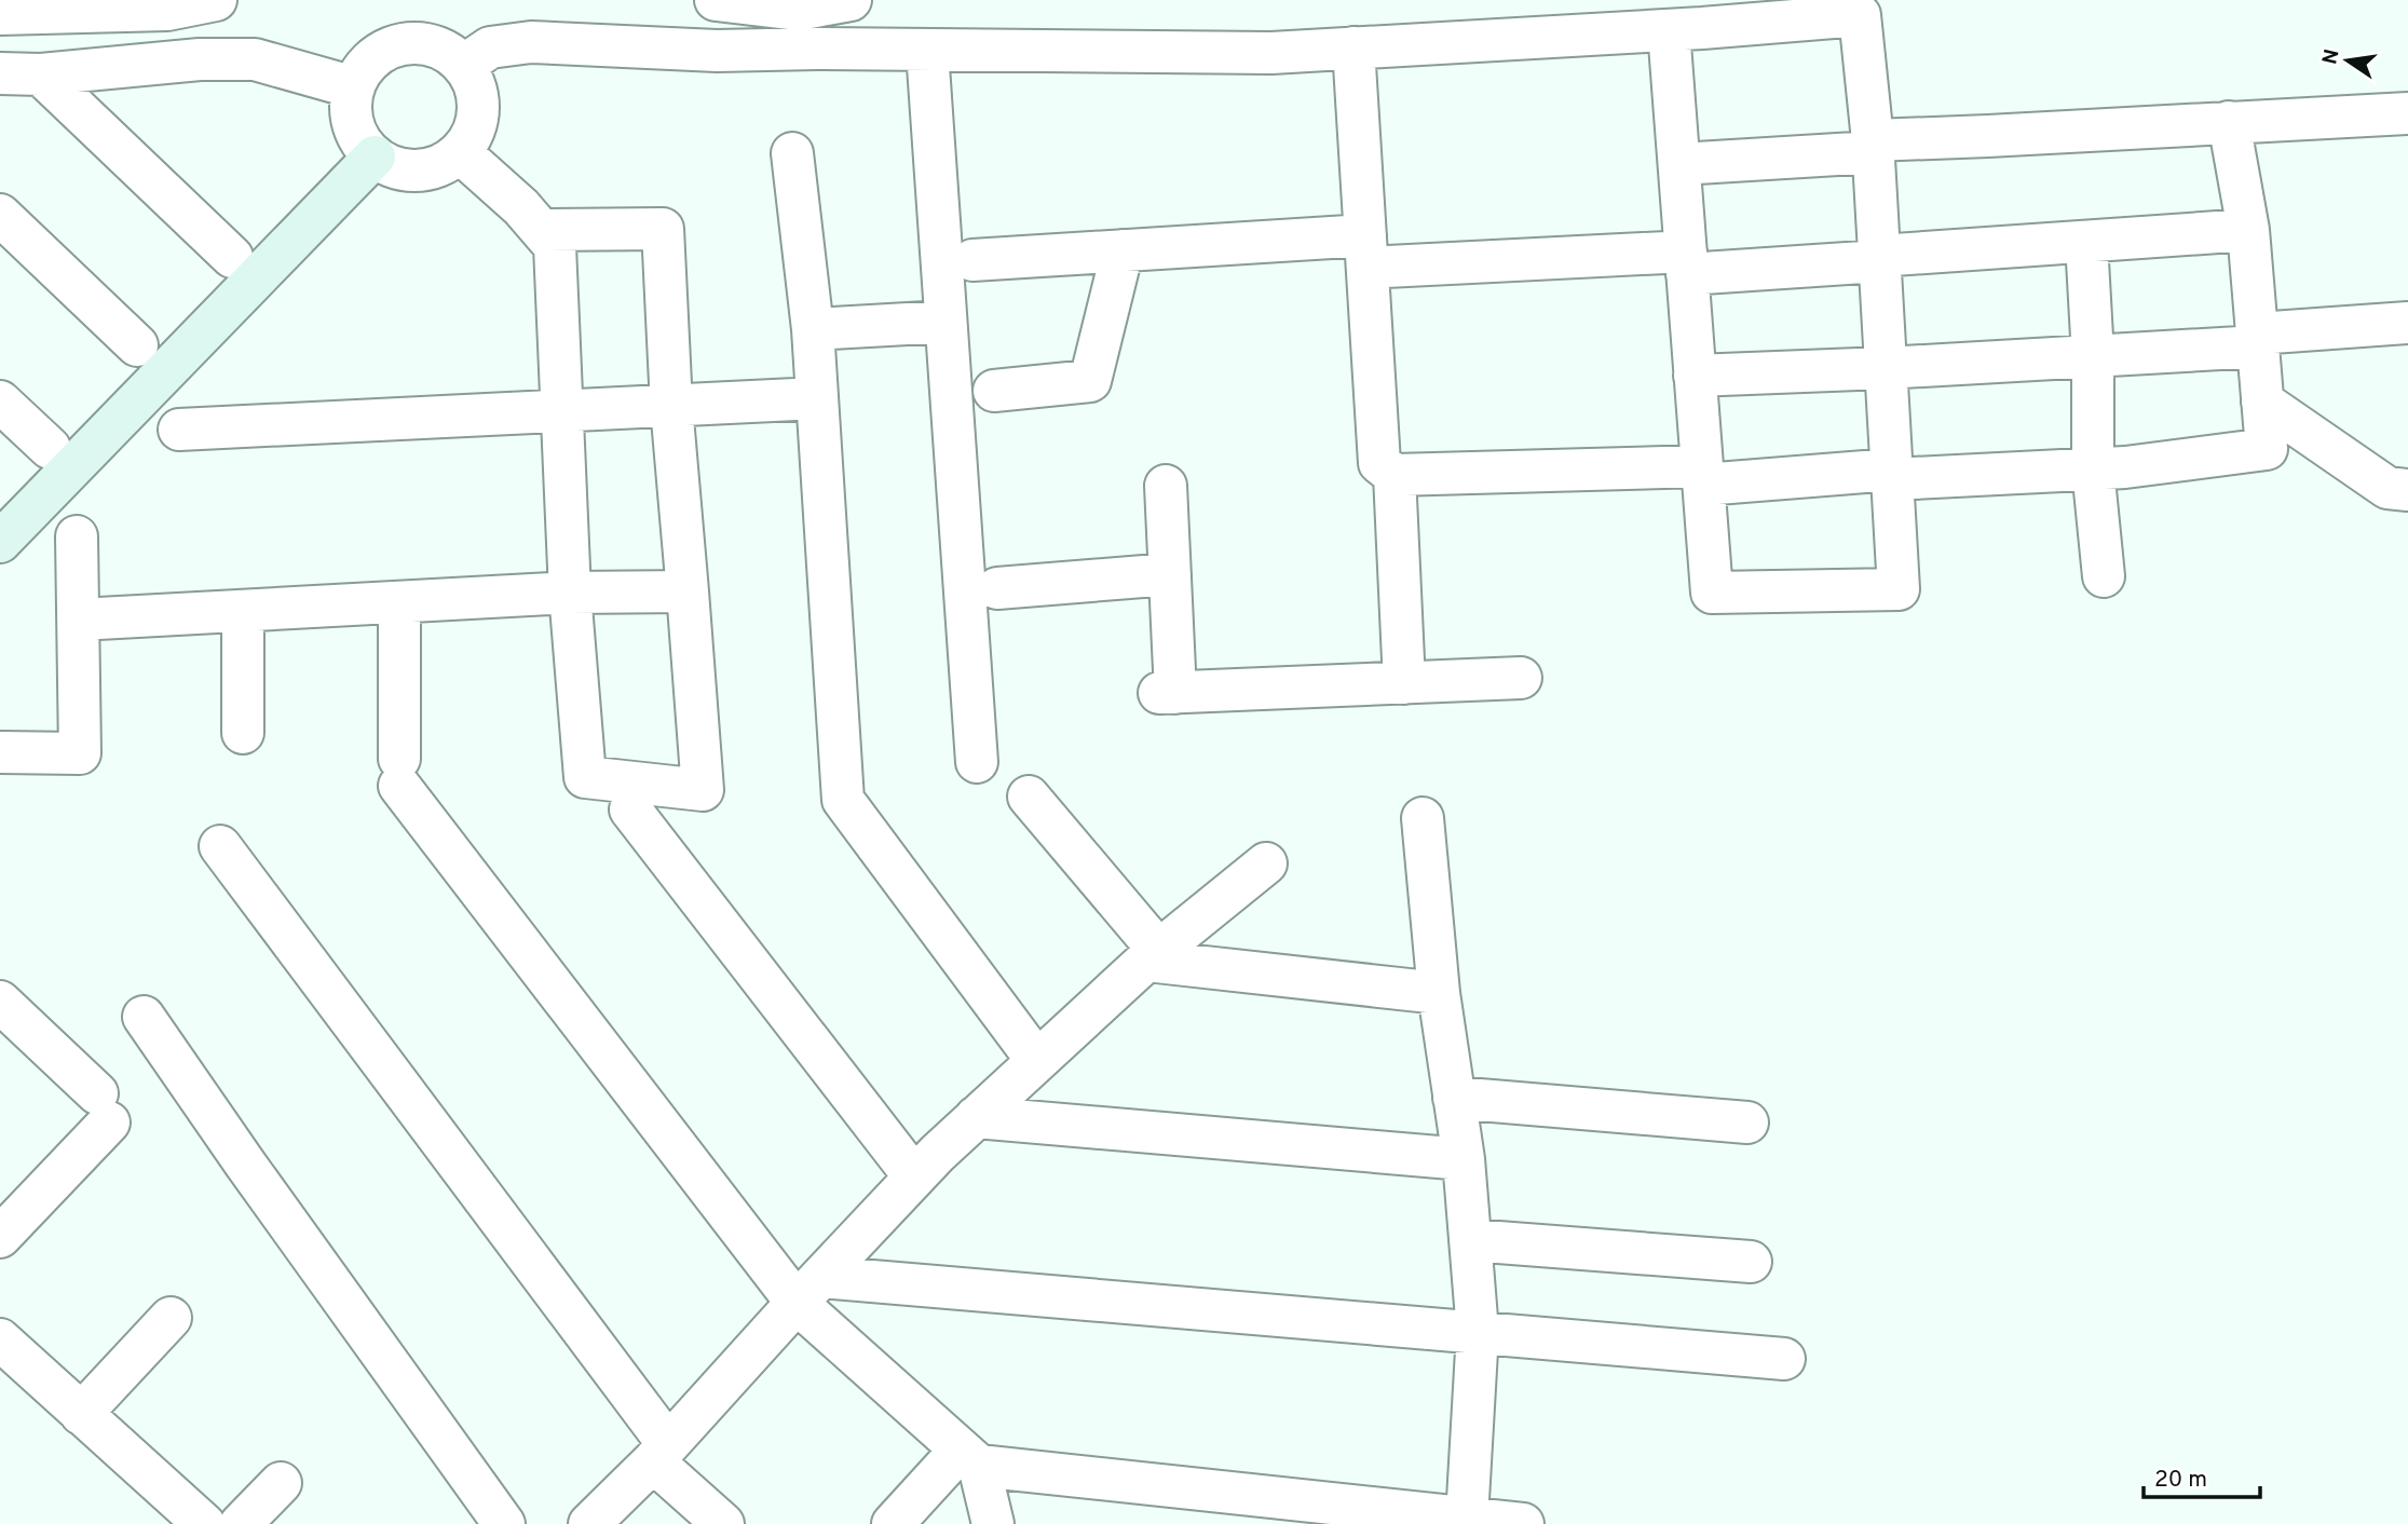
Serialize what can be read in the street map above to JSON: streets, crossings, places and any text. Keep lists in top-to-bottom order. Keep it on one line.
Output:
{"scale_bar":"20 m","north":"left"}
